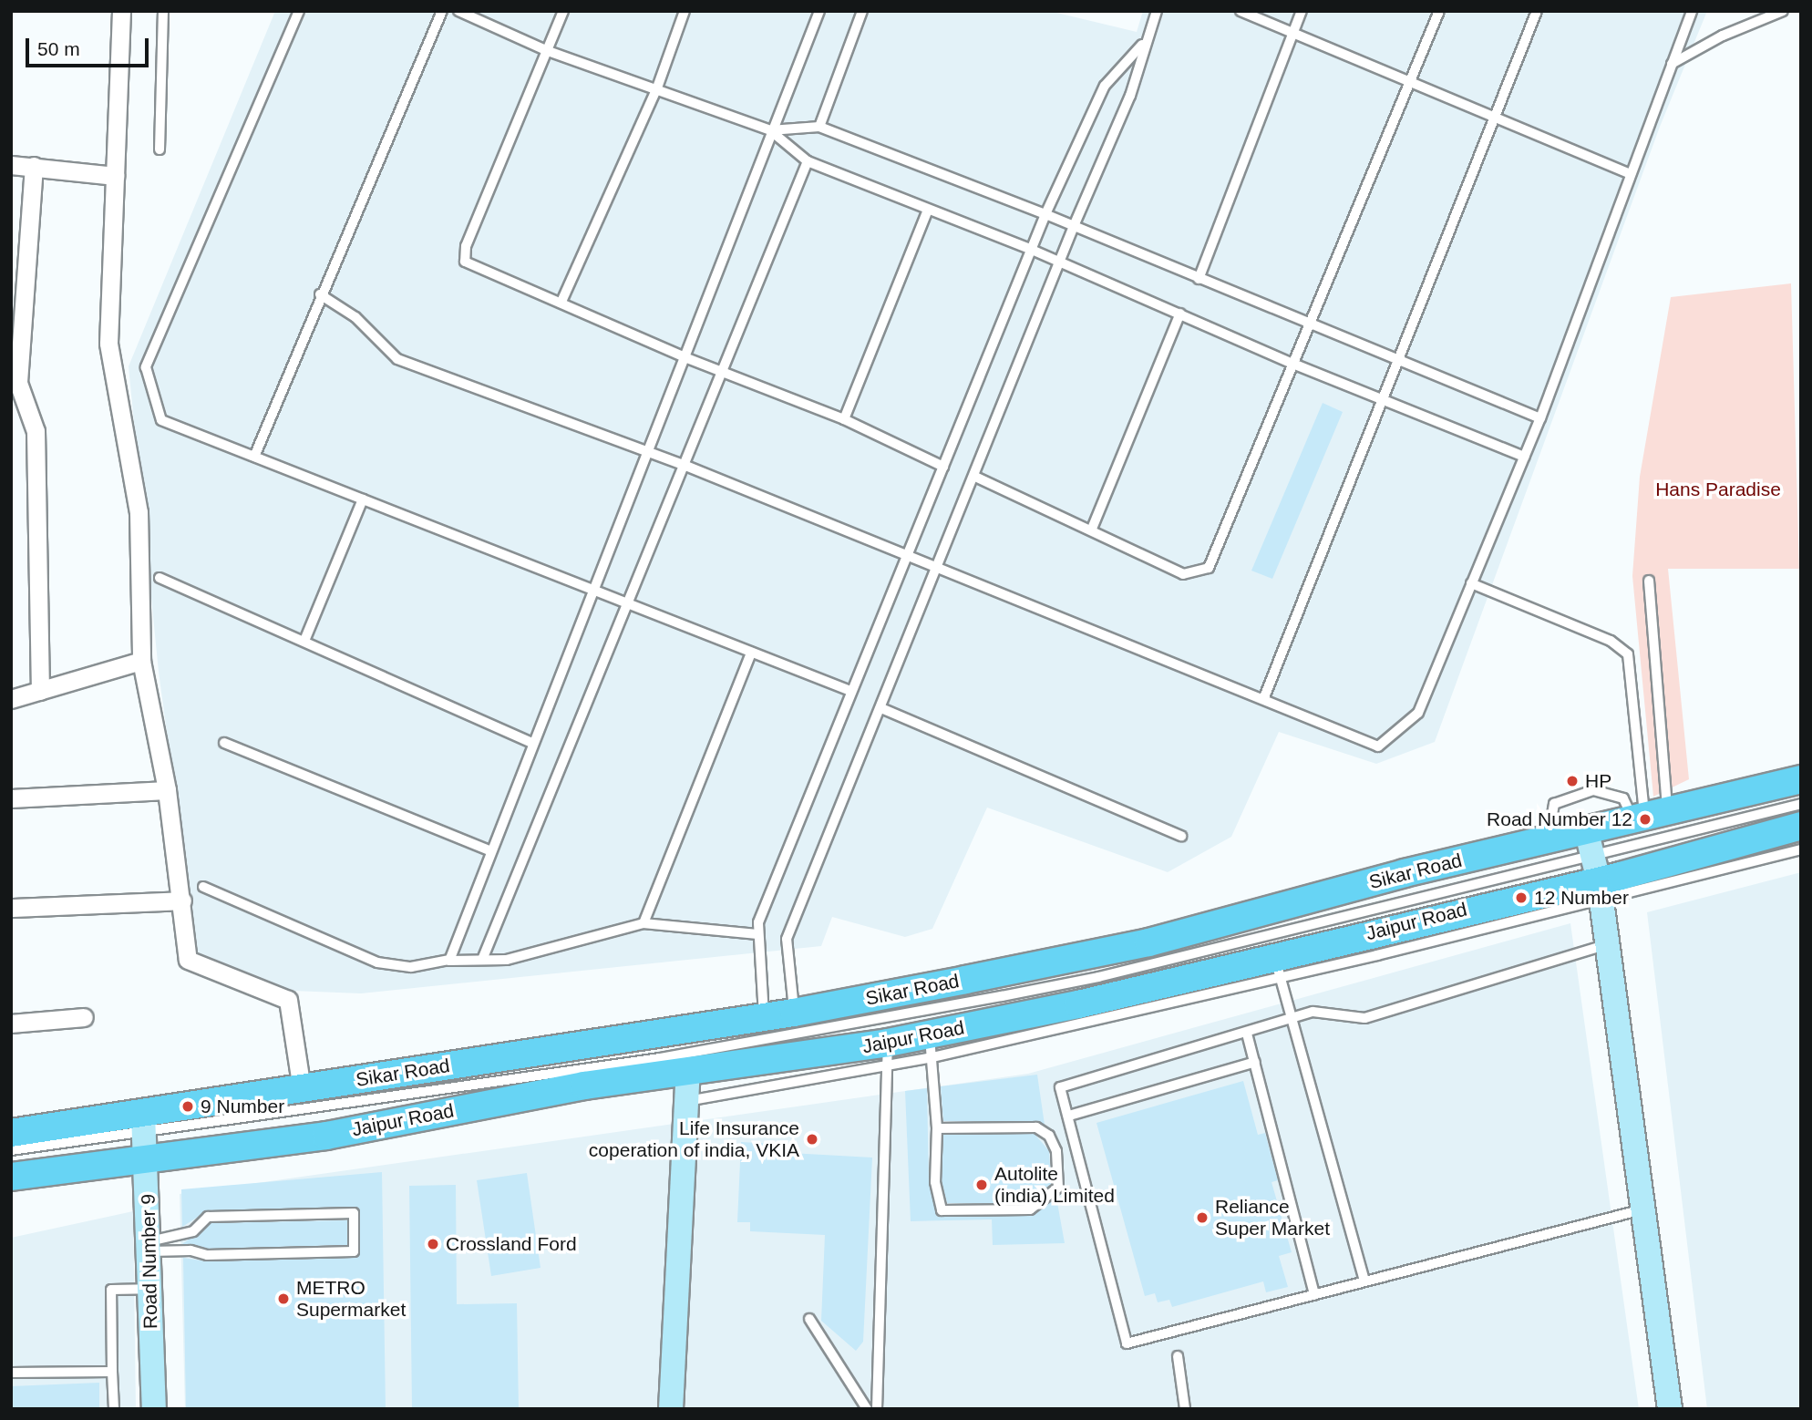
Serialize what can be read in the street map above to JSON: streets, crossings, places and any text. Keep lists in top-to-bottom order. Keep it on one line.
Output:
{"streets":{"main road":["Sikar Road","Jaipur Road"],"street":["Road Number 9"]},"crossings":[["Sikar Road","Road Number 9"],["Jaipur Road","Road Number 9"]],"parks":["Hans Paradise"],"places":["HP","Road Number 12","12 Number","9 Number","Life Insurance coperation of india, VKIA","Autolite (india) Limited","Reliance Super Market","Crossland Ford","METRO Supermarket"],"scale_bar":"50 m"}
